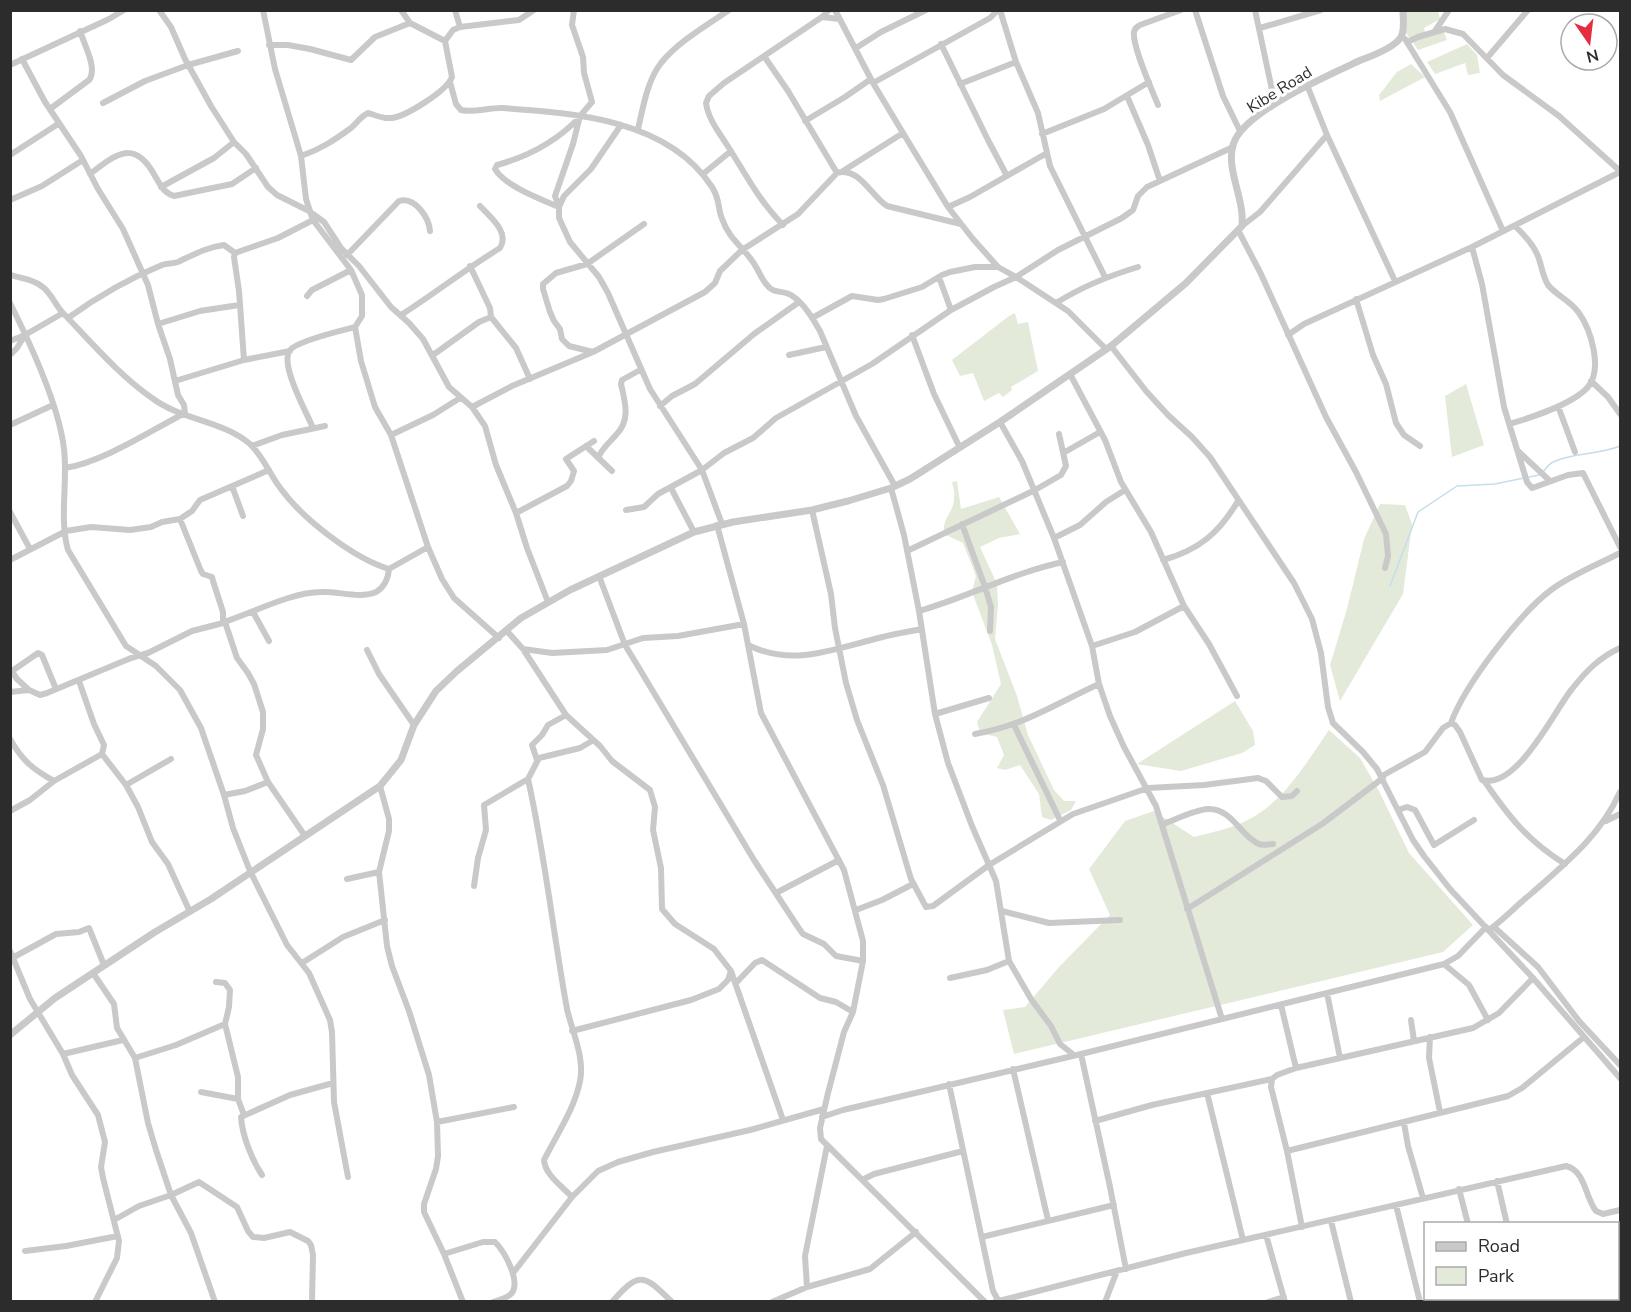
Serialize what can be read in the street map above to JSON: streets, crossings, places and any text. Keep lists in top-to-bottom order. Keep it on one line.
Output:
{"streets":{"street":["Kibe Road"]},"legend":["Road","Park"],"north":"bottom"}
